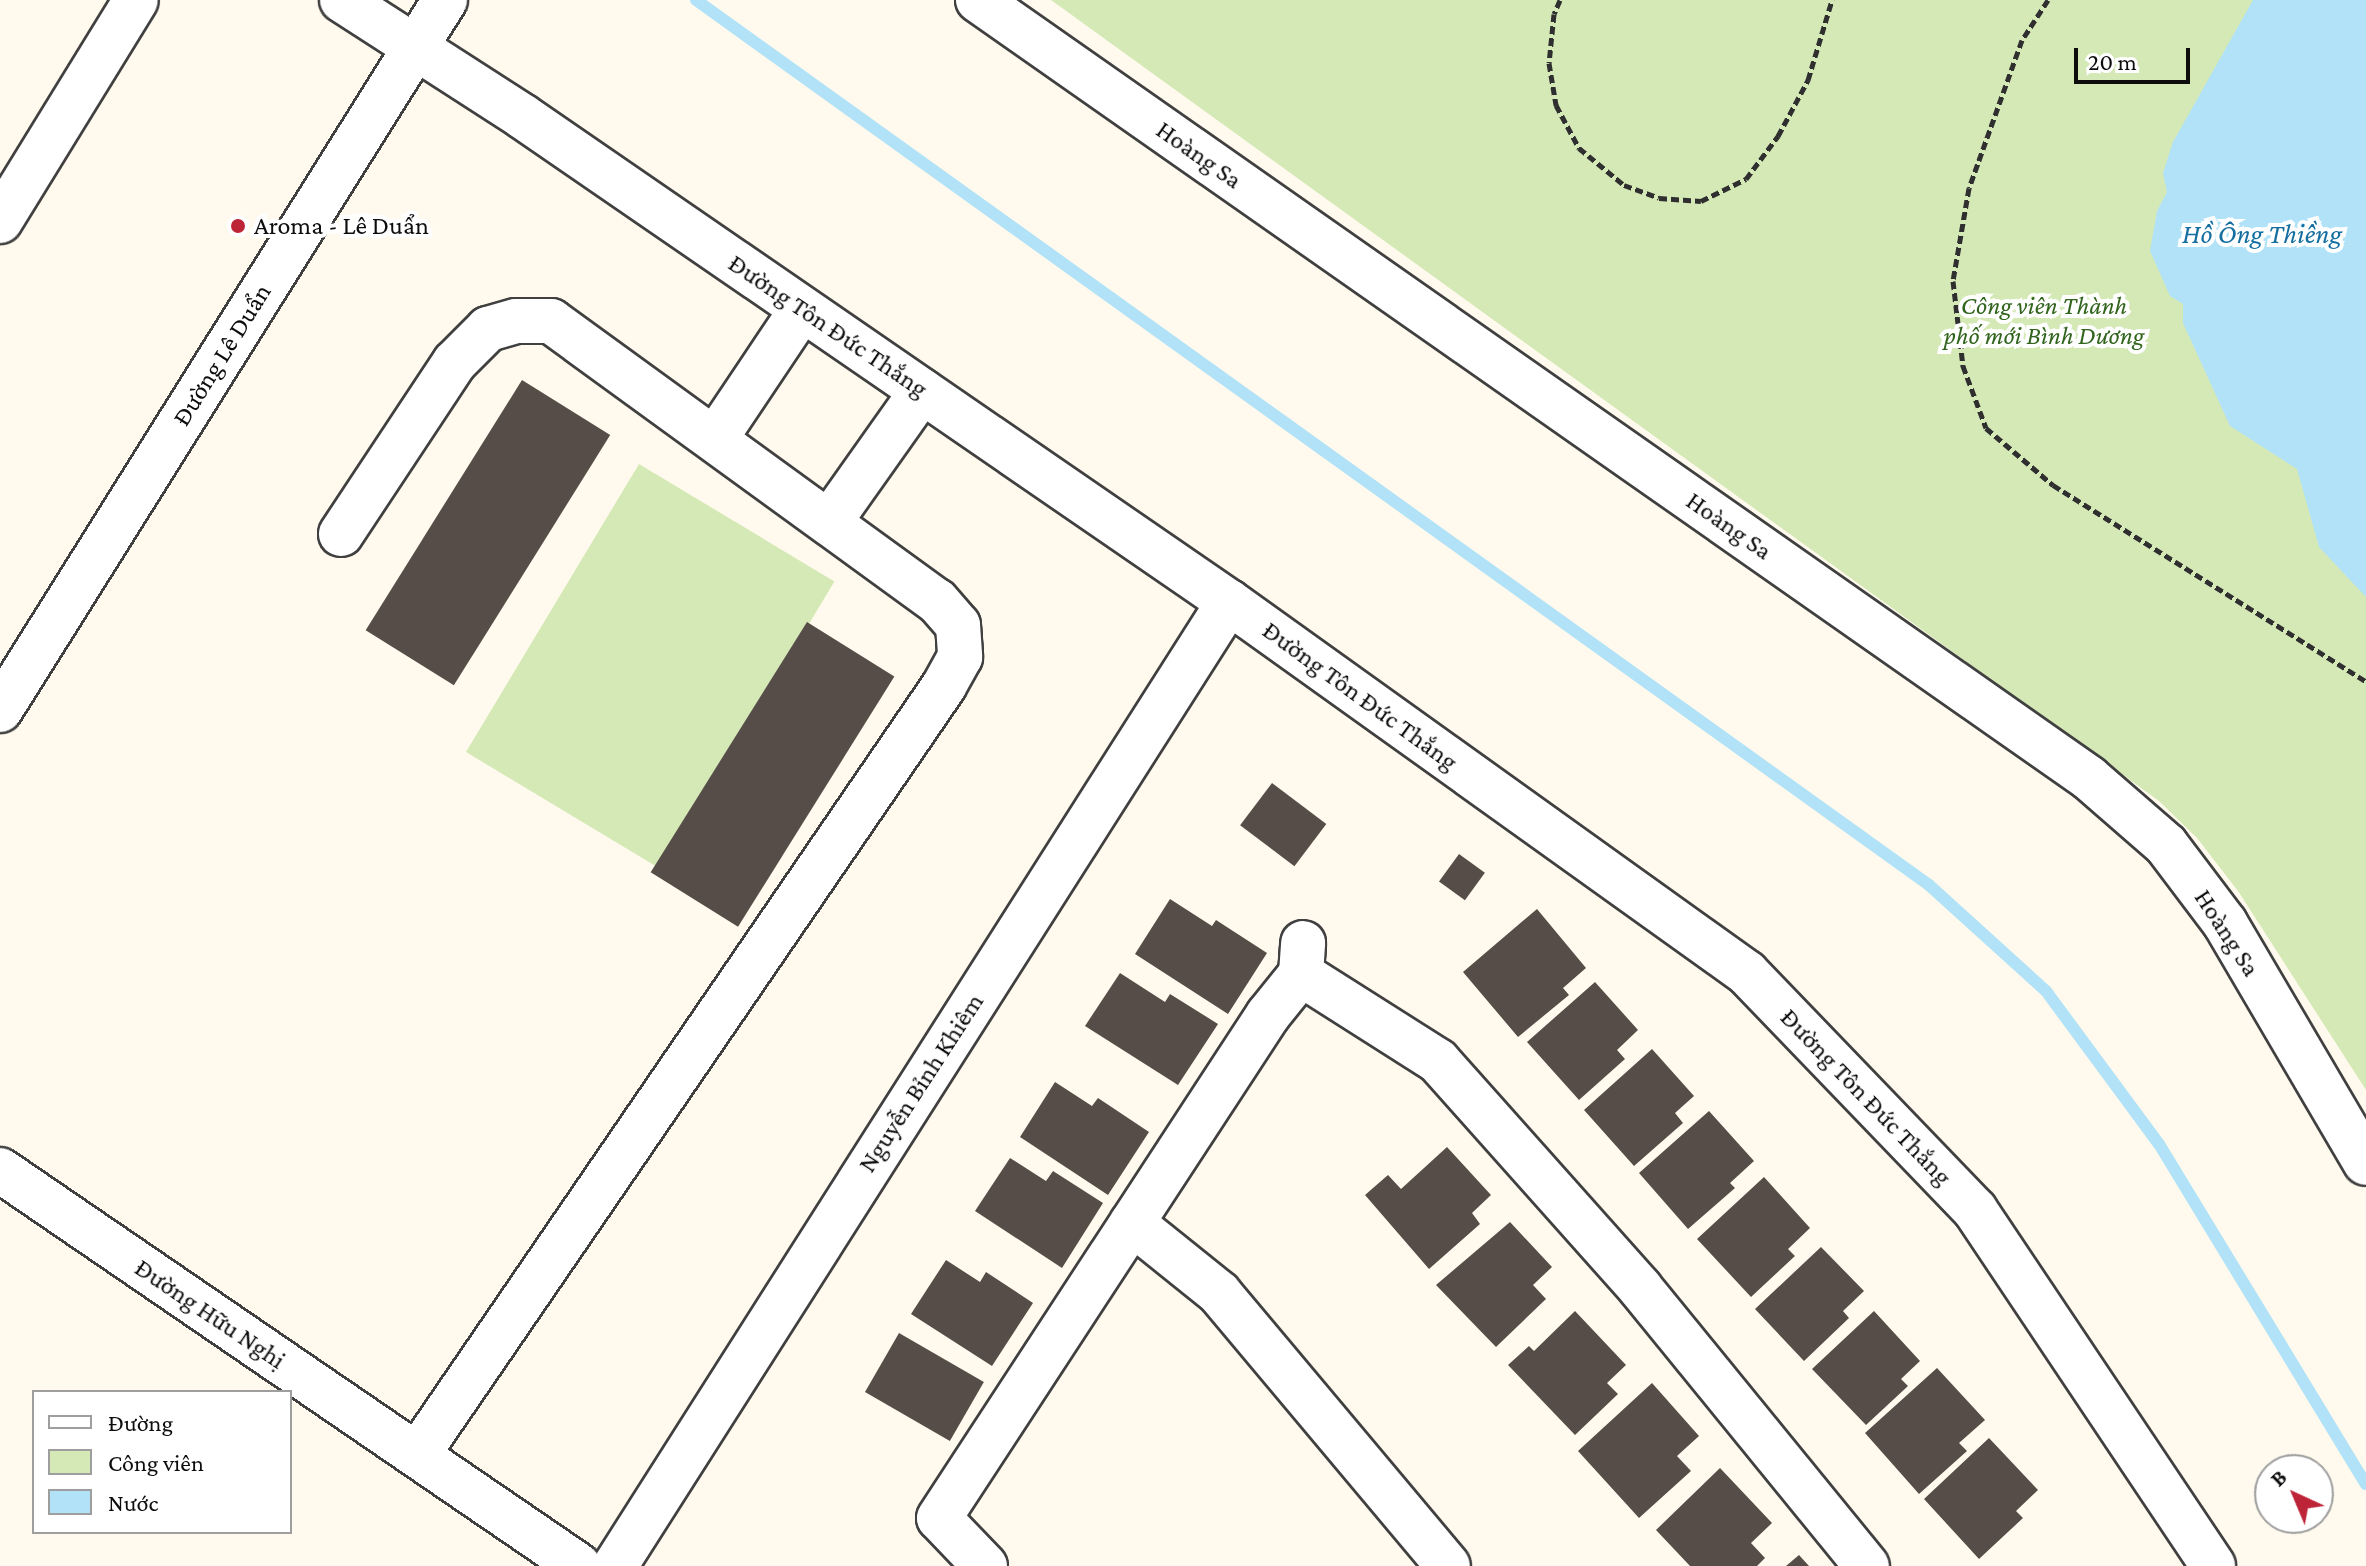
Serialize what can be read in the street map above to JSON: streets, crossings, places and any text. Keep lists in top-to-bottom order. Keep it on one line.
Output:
{"streets":{"street":["Hoàng Sa","Đường Tôn Đức Thắng","Đường Lê Duẩn","Nguyễn Bỉnh Khiêm","Đường Hữu Nghị"]},"crossings":[["Đường Tôn Đức Thắng","Đường Lê Duẩn"],["Đường Tôn Đức Thắng","Nguyễn Bỉnh Khiêm"]],"water":["Hồ Ông Thiềng"],"parks":["Công viên Thành phố mới Bình Dương"],"places":["Aroma - Lê Duẩn"],"legend":["Đường","Công viên","Nước"],"scale_bar":"20 m","north":"top left"}
